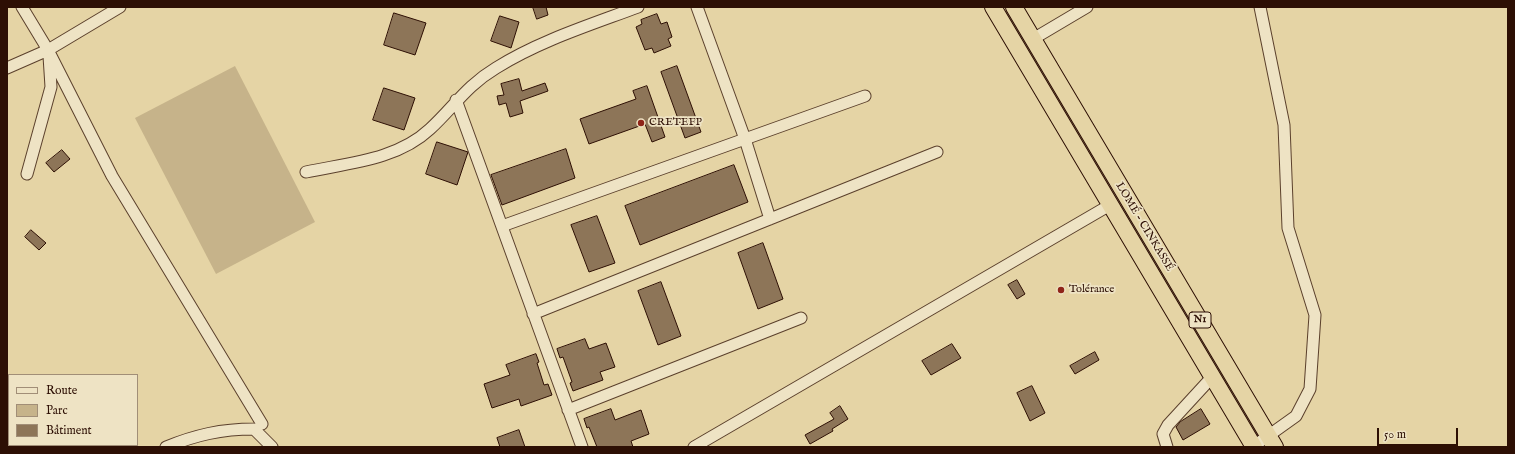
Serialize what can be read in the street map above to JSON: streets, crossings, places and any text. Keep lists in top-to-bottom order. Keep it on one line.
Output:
{"streets":{"highway":["LOMÉ - CINKASSÉ","N1"]},"places":["CRETEFP","Tolérance"],"legend":["Route","Parc","Bâtiment"],"scale_bar":"50 m"}
